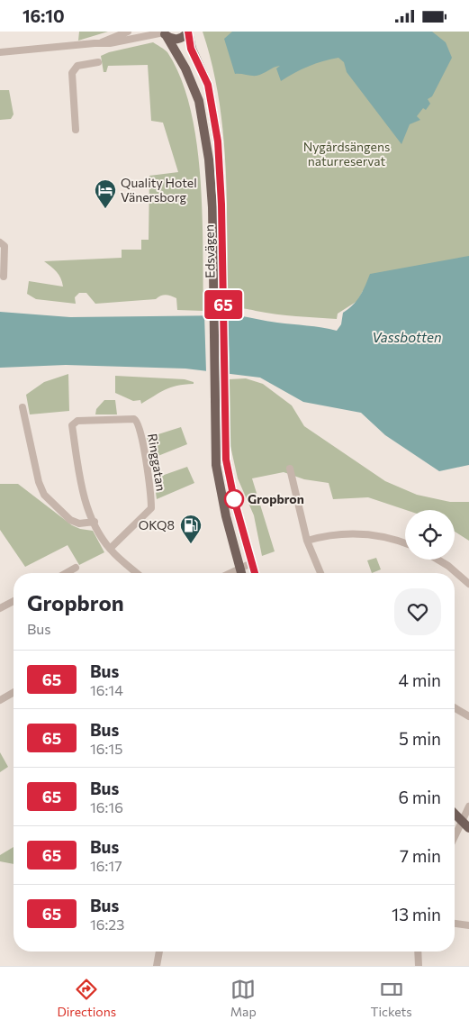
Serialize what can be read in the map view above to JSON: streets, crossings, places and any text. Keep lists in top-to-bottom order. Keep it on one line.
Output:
{"streets":{"main road":["Edsvägen"],"street":["Ringgatan"]},"water":["Vassbotten"],"parks":["Nygårdsängens naturreservat"],"places":{"hotel":["Quality Hotel Vänersborg"],"other":["Gropbron"],"fuel station":["OKQ8"]},"lines":["bus line 65"],"page":{"status":"16:10","on_map":"65","heading":["Gropbron","Bus"],"list":[{"mark":"65","name":"Bus","note":"16:14","value":"4 min"},{"mark":"65","name":"Bus","note":"16:15","value":"5 min"},{"mark":"65","name":"Bus","note":"16:16","value":"6 min"},{"mark":"65","name":"Bus","note":"16:17","value":"7 min"},{"mark":"65","name":"Bus","note":"16:23","value":"13 min"}],"tabs":["Directions","Map","Tickets"]}}
